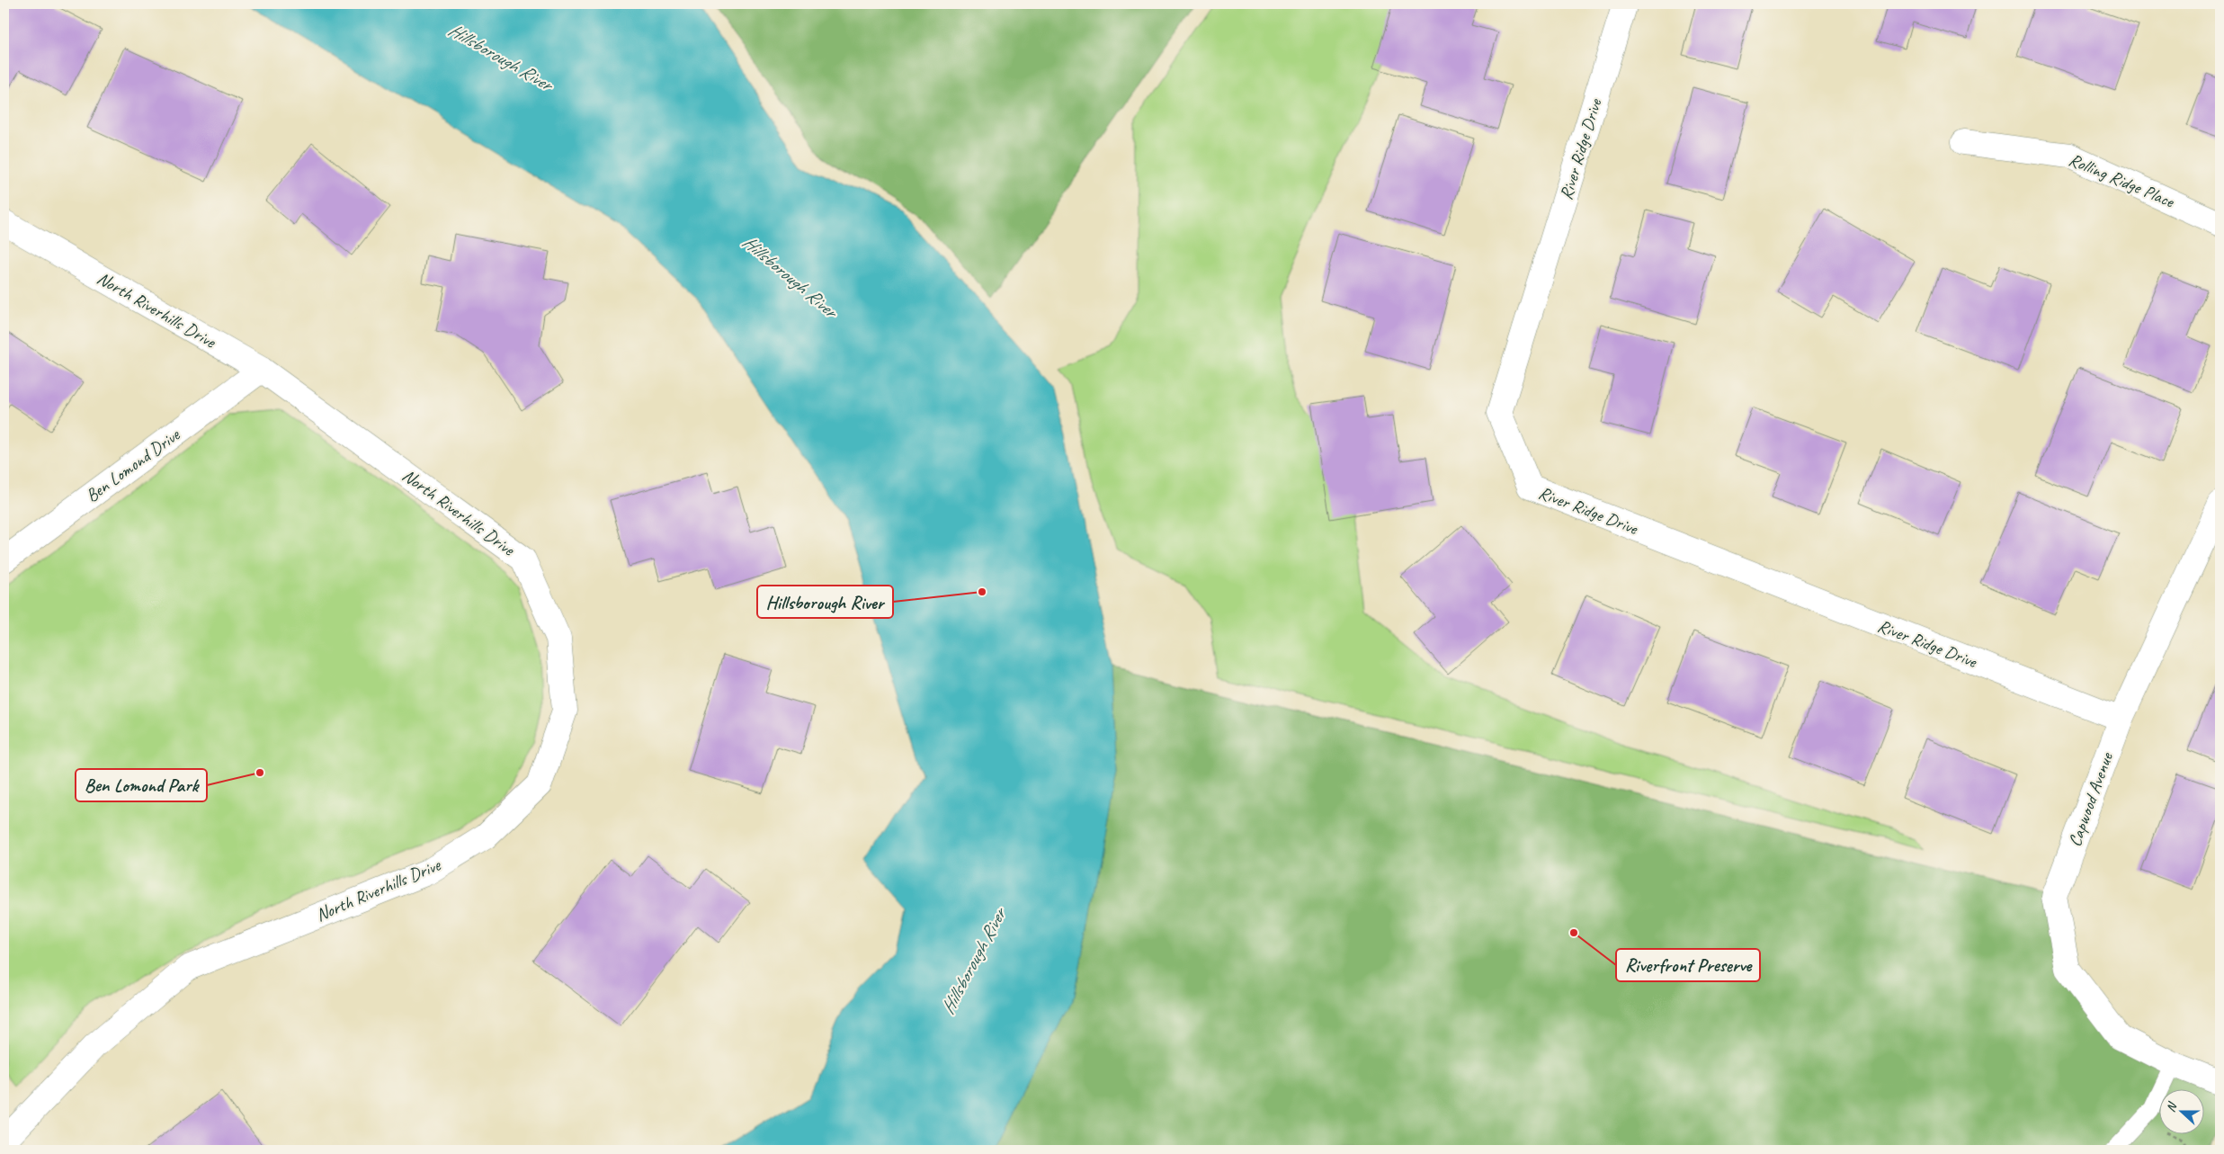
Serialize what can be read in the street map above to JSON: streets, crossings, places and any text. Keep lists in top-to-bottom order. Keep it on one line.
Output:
{"streets":{"street":["River Ridge Drive","Rolling Ridge Place","North Riverhills Drive","Ben Lomond Drive","Capwood Avenue"]},"crossings":[["River Ridge Drive","Capwood Avenue"],["North Riverhills Drive","Ben Lomond Drive"]],"water":["Hillsborough River"],"places":["Hillsborough River","Ben Lomond Park","Riverfront Preserve"],"north":"left"}
